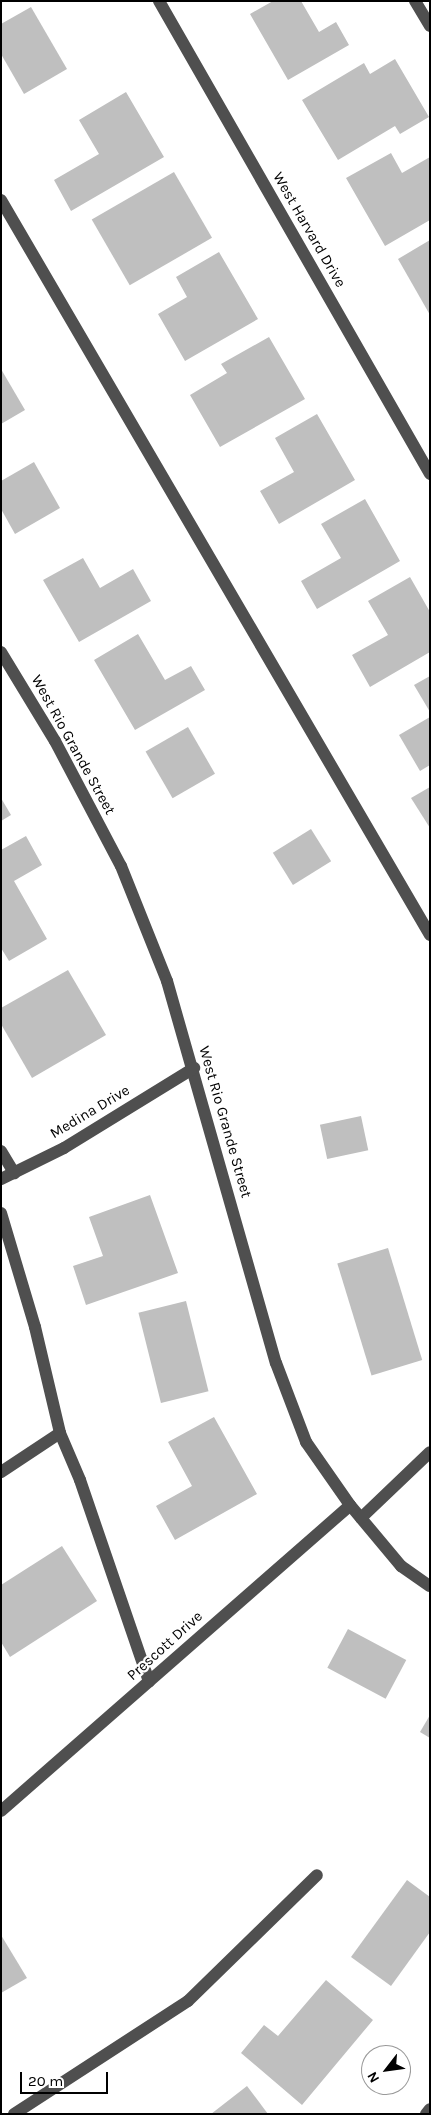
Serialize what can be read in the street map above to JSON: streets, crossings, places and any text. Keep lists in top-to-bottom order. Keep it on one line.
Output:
{"streets":{"street":["West Harvard Drive","West Rio Grande Street","Medina Drive","Prescott Drive"]},"crossings":[["West Rio Grande Street","Medina Drive"],["West Rio Grande Street","Prescott Drive"]],"scale_bar":"20 m","north":"bottom left"}
